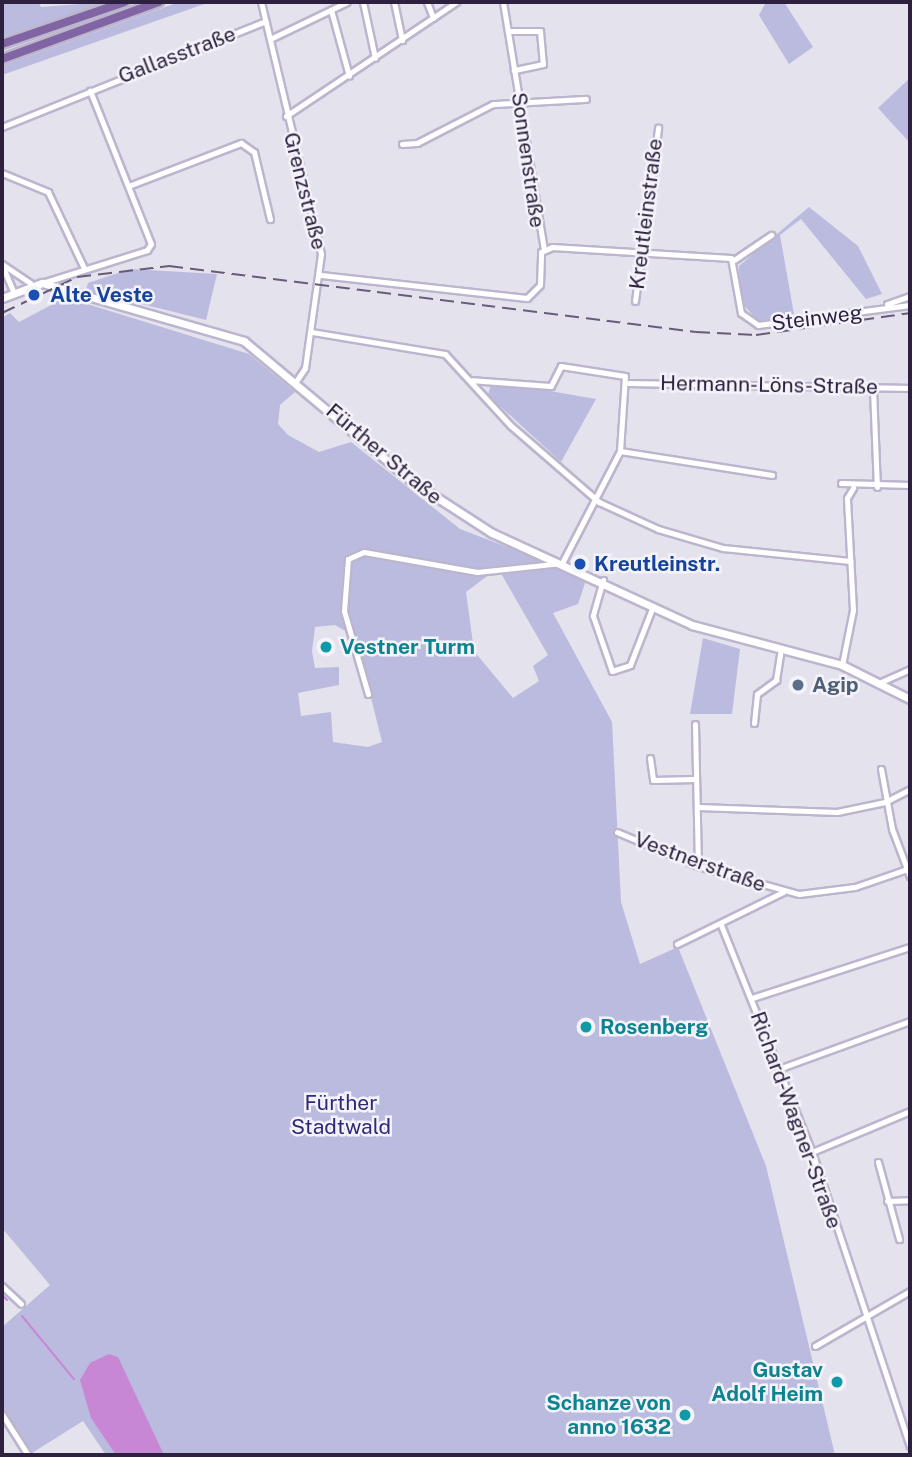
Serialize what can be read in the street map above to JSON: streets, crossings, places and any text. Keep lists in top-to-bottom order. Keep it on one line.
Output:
{"streets":{"main road":["Fürther Straße"],"street":["Gallasstraße","Sonnenstraße","Grenzstraße","Kreutleinstraße","Steinweg","Hermann-Löns-Straße","Vestnerstraße","Richard-Wagner-Straße"]},"crossings":[["Gallasstraße","Grenzstraße"],["Sonnenstraße","Grenzstraße"],["Grenzstraße","Fürther Straße"],["Vestnerstraße","Richard-Wagner-Straße"]],"parks":["Fürther Stadtwald"],"places":["Alte Veste","Kreutleinstr.","Vestner Turm","Agip","Rosenberg","Gustav Adolf Heim","Schanze von anno 1632"]}
